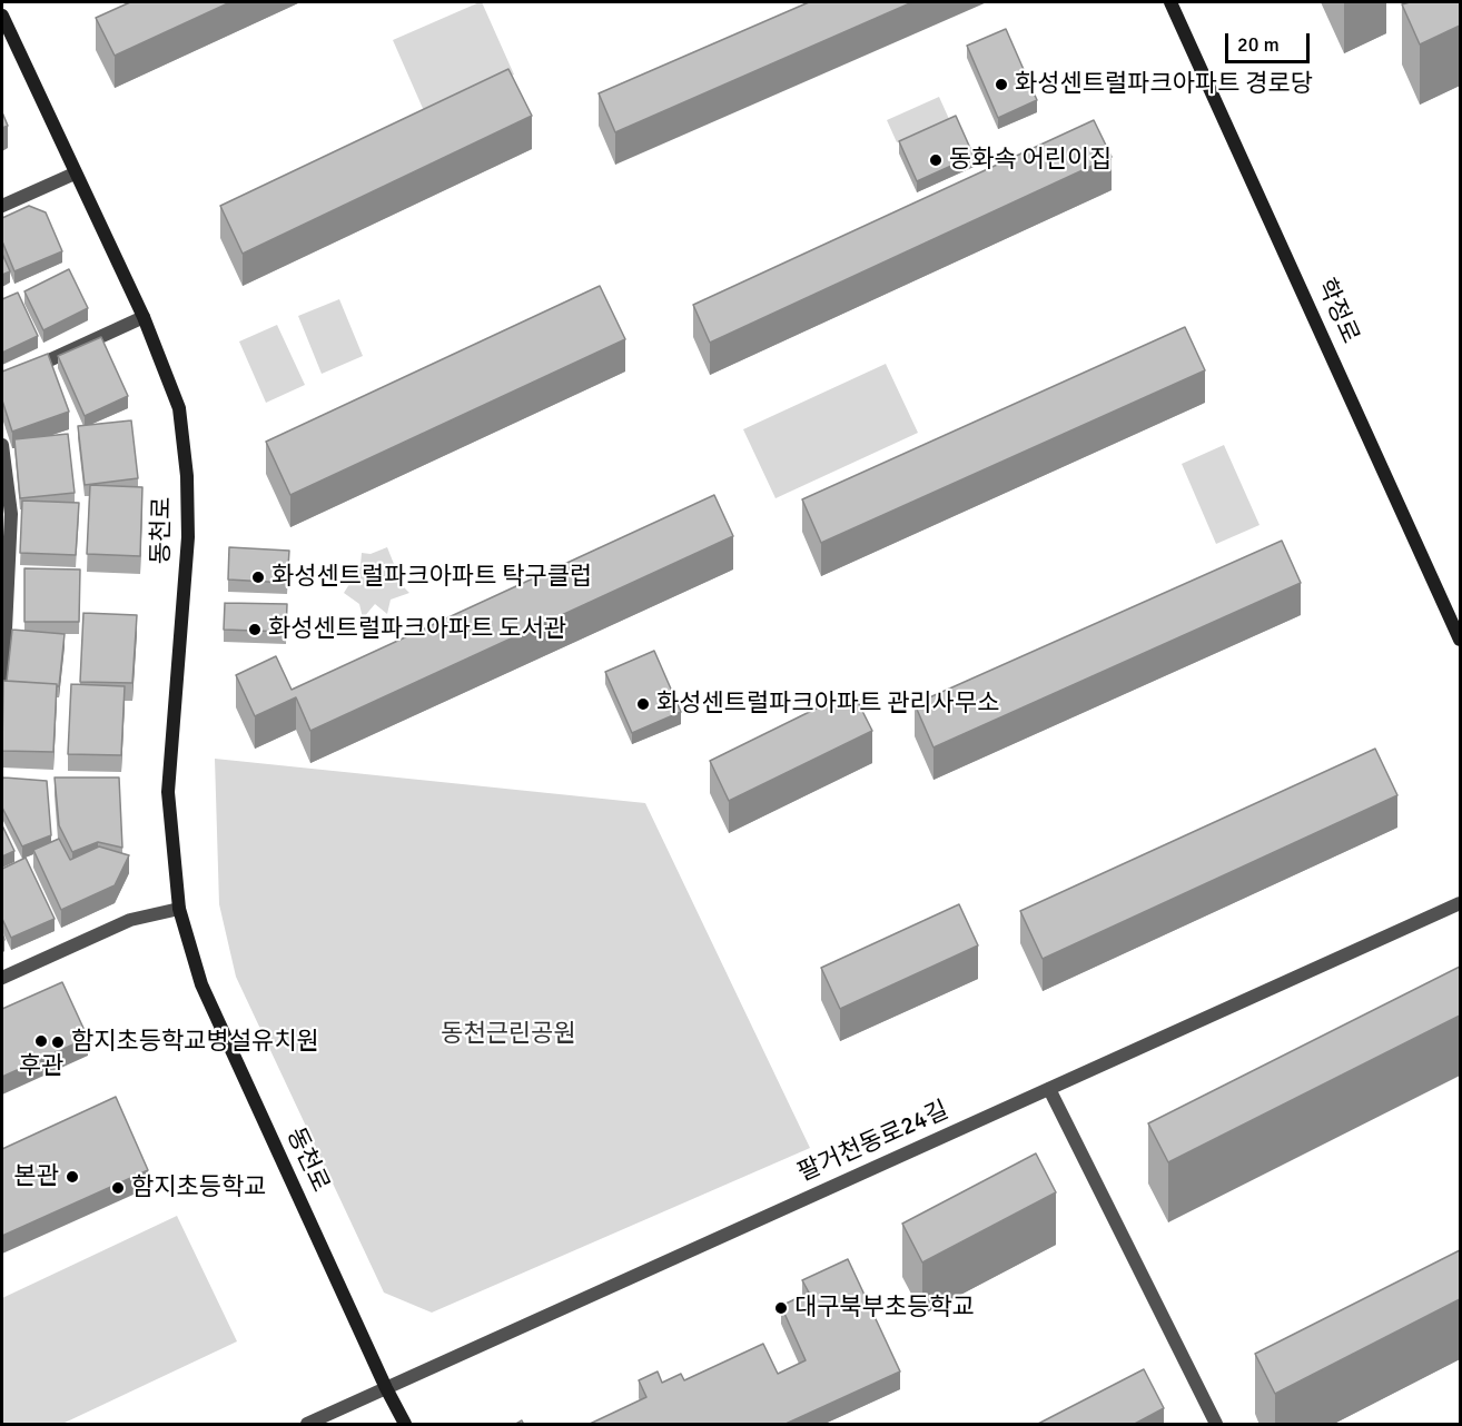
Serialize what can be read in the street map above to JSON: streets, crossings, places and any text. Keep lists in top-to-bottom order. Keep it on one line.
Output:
{"streets":{"street":["학정로","동천로","팔거천동로24길"]},"crossings":[["동천로","팔거천동로24길"]],"parks":["동천근린공원"],"places":["화성센트럴파크아파트 경로당","동화속 어린이집","화성센트럴파크아파트 탁구클럽","화성센트럴파크아파트 도서관","화성센트럴파크아파트 관리사무소","후관","함지초등학교병설유치원","본관","함지초등학교","대구북부초등학교"],"scale_bar":"20 m"}
